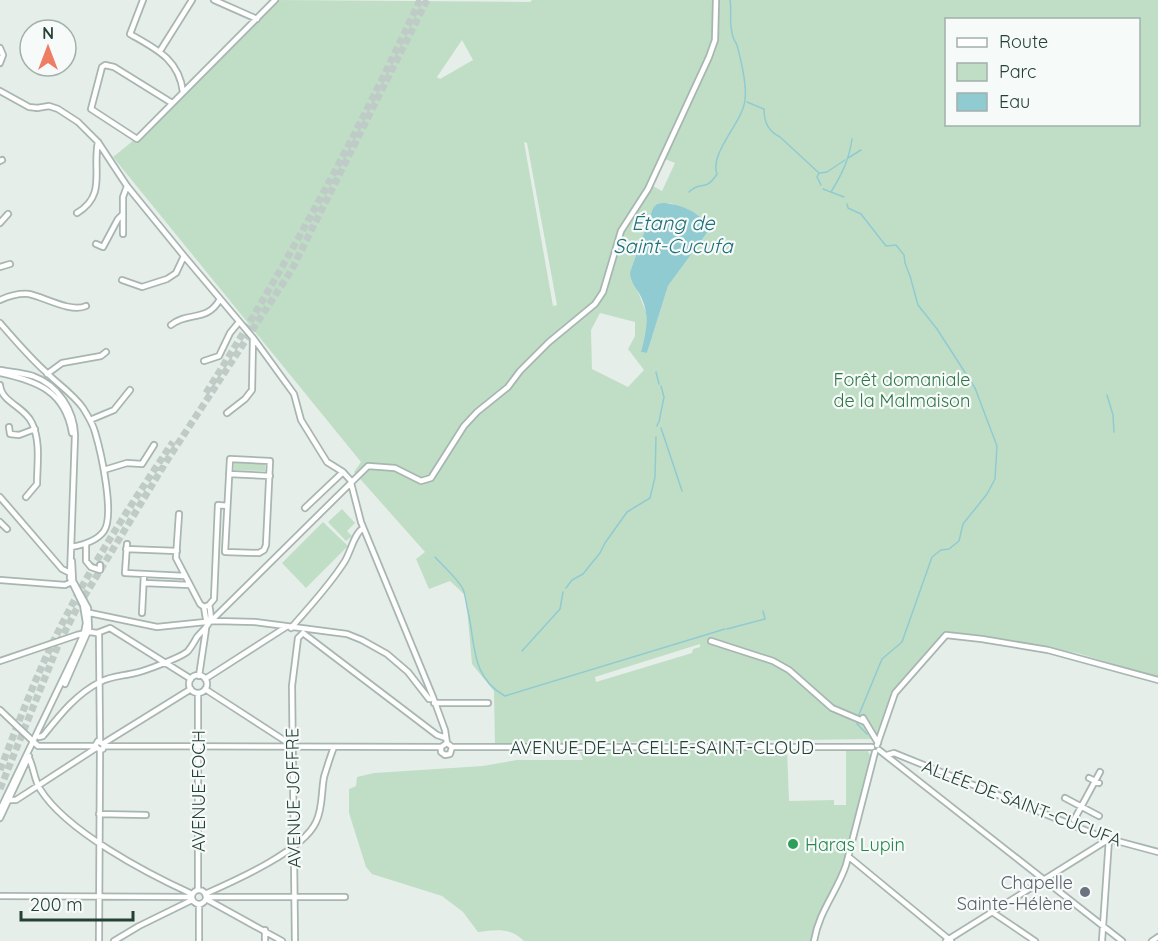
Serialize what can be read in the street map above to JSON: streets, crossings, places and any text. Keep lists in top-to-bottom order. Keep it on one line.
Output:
{"streets":{"street":["AVENUE DE LA CELLE-SAINT-CLOUD","AVENUE FOCH","AVENUE JOFFRE","ALLÉE DE SAINT-CUCUFA"]},"crossings":[["AVENUE DE LA CELLE-SAINT-CLOUD","AVENUE FOCH"],["AVENUE DE LA CELLE-SAINT-CLOUD","AVENUE JOFFRE"]],"water":["Étang de Saint-Cucufa"],"parks":["Forêt domaniale de la Malmaison"],"places":["Haras Lupin","Chapelle Sainte-Hélène"],"legend":["Route","Parc","Eau"],"scale_bar":"200 m","north":"top"}
